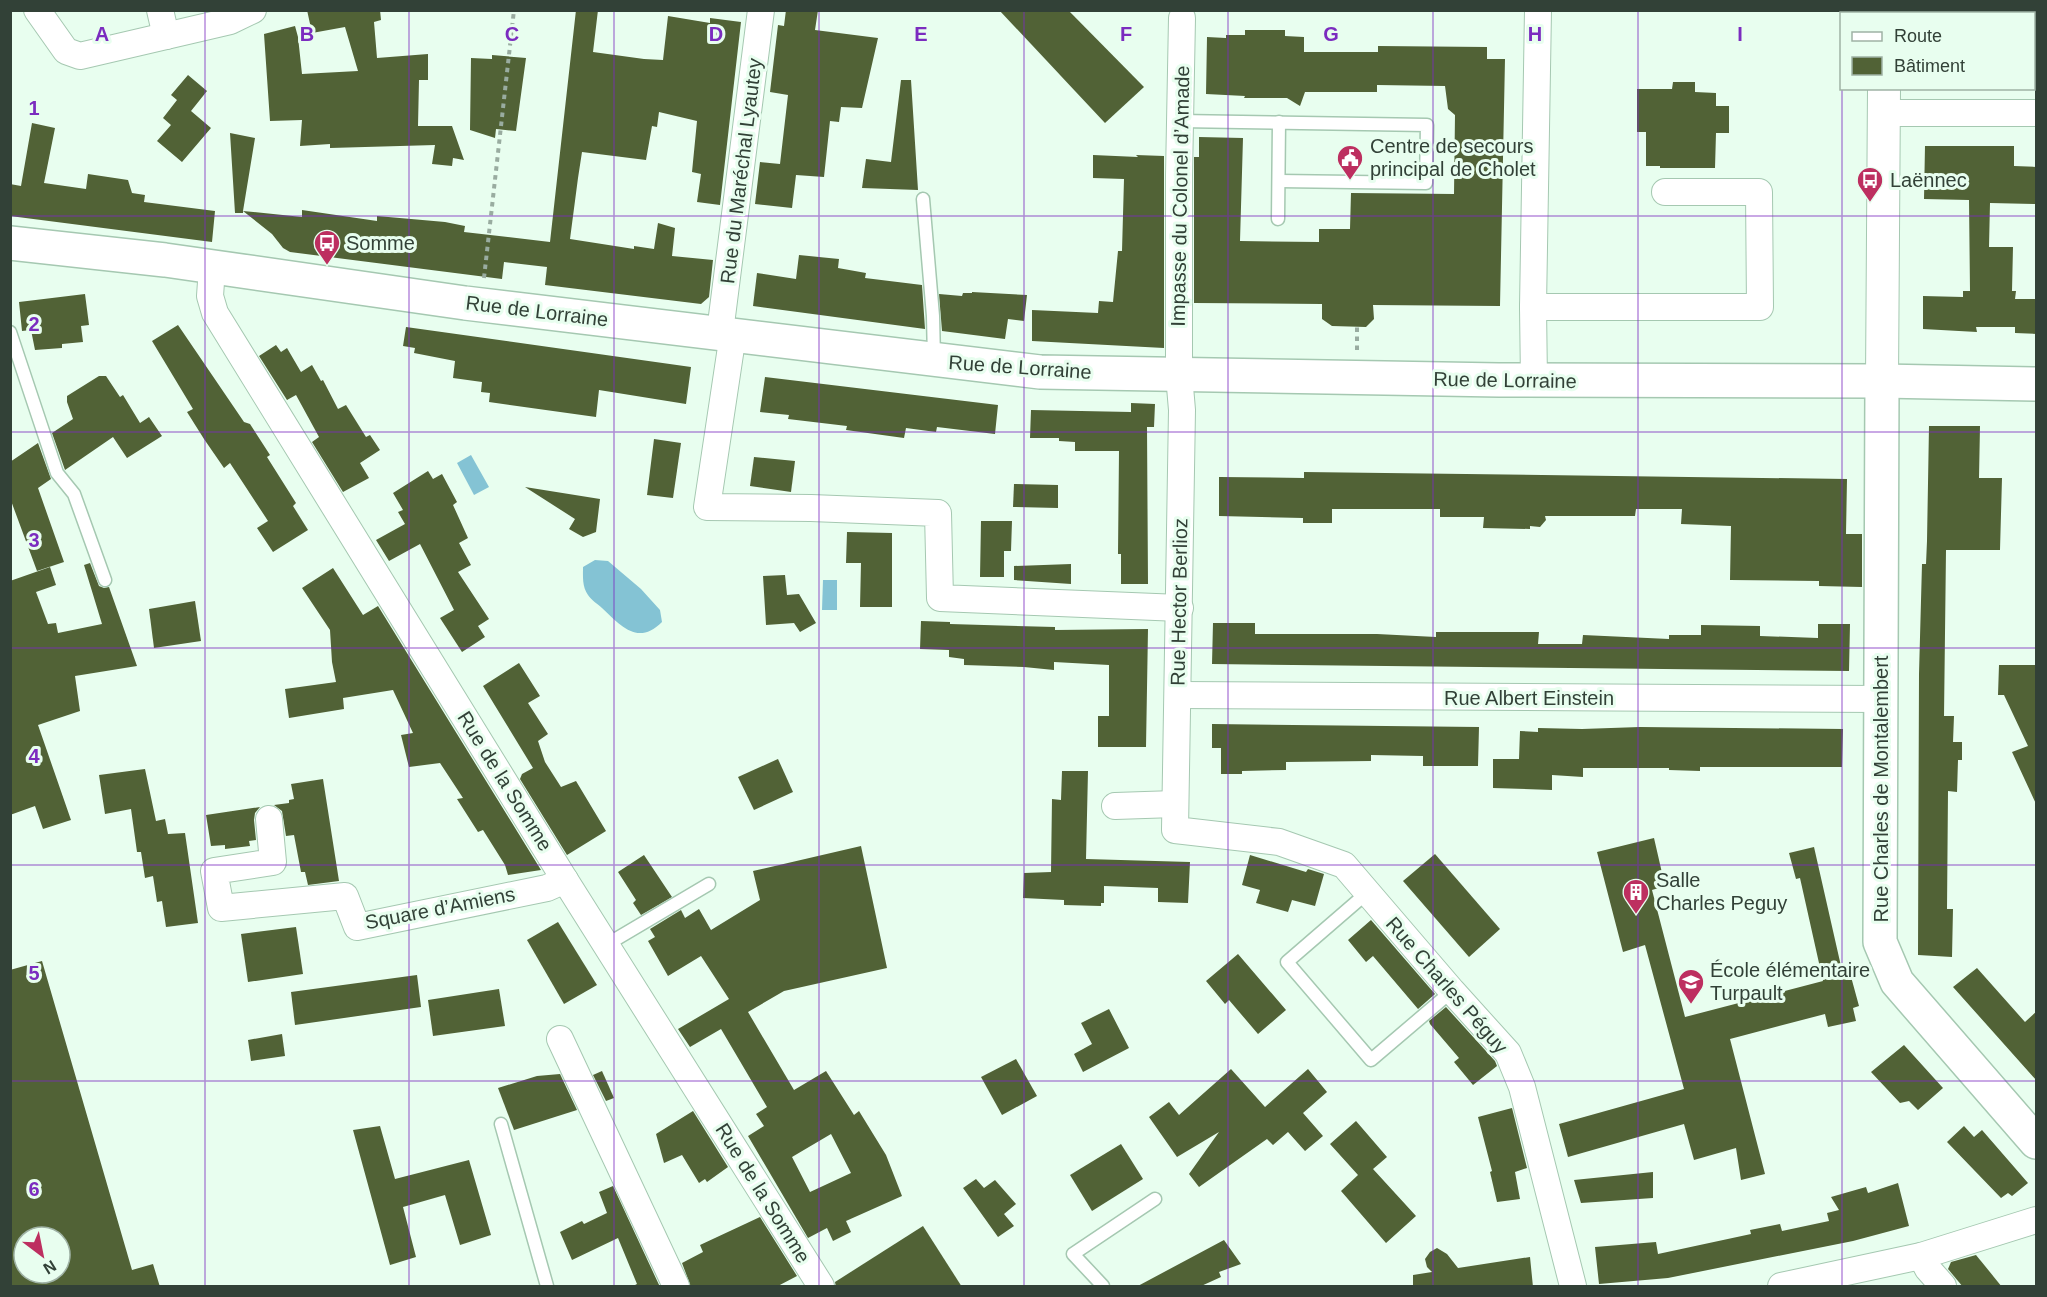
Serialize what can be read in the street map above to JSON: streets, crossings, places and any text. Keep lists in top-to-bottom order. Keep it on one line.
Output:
{"streets":{"main road":["Rue de Lorraine","Rue Charles de Montalembert"],"street":["Rue du Maréchal Lyautey","Impasse du Colonel d’Amade","Rue Hector Berlioz","Rue Albert Einstein","Rue de la Somme","Square d’Amiens","Rue Charles Péguy"]},"crossings":[["Rue du Maréchal Lyautey","Rue de Lorraine"],["Rue du Maréchal Lyautey","Rue Hector Berlioz"],["Impasse du Colonel d’Amade","Rue de Lorraine"],["Impasse du Colonel d’Amade","Rue Hector Berlioz"],["Rue de Lorraine","Rue Hector Berlioz"],["Rue de Lorraine","Rue de la Somme"],["Rue de Lorraine","Rue Charles de Montalembert"],["Rue Hector Berlioz","Rue Albert Einstein"],["Rue Hector Berlioz","Rue Charles Péguy"],["Rue Albert Einstein","Rue Charles de Montalembert"],["Rue de la Somme","Square d’Amiens"]],"places":{"public building":["Centre de secours principal de Cholet"],"bus stop":["Laënnec","Somme"],"building":["Salle Charles Peguy"],"school or university":["École élémentaire Turpault"]},"legend":["Route","Bâtiment"],"north":"bottom right","grid":{"columns":["A","B","C","D","E","F","G","H","I"],"rows":["1","2","3","4","5","6"]}}
